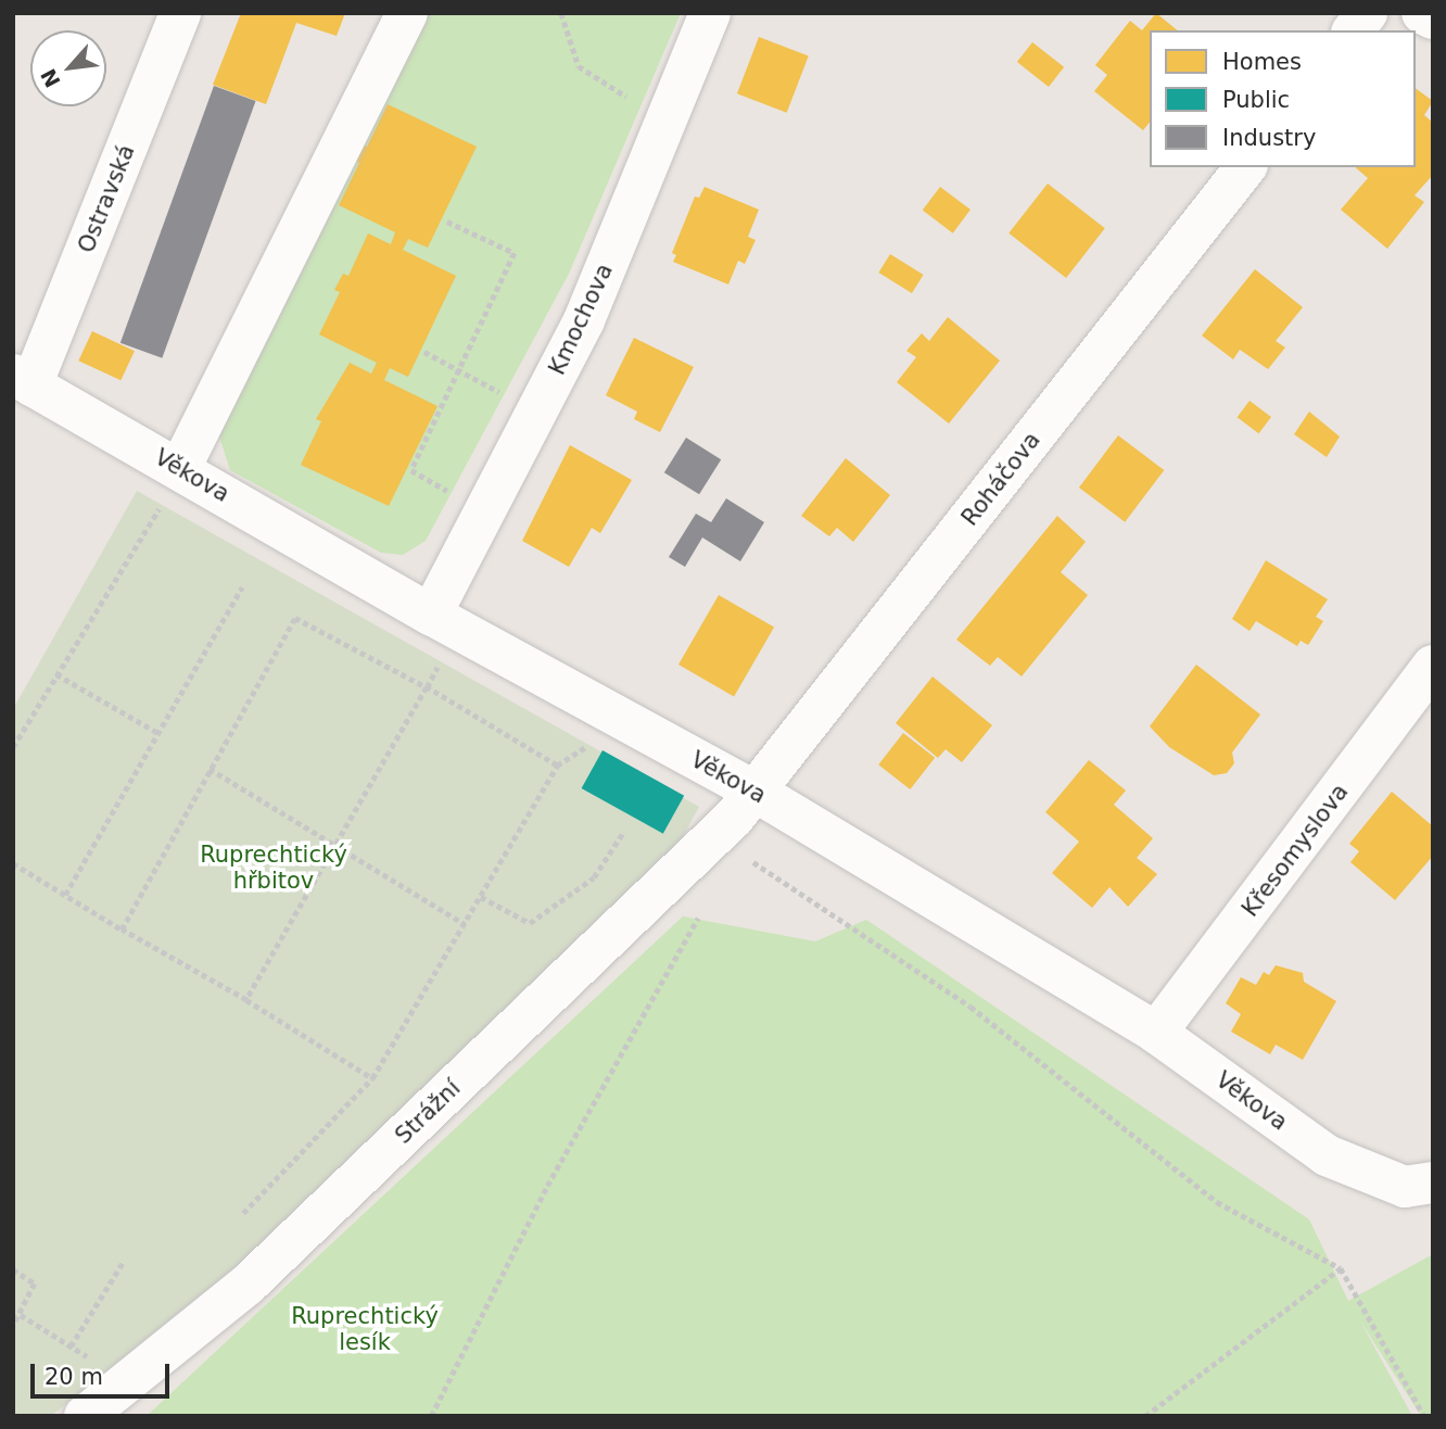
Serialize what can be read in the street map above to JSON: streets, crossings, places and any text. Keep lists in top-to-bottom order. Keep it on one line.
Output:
{"streets":{"street":["Ostravská","Kmochova","Věkova","Roháčova","Křesomyslova","Strážní"]},"crossings":[["Ostravská","Věkova"],["Kmochova","Věkova"],["Věkova","Roháčova"],["Věkova","Křesomyslova"],["Věkova","Strážní"],["Roháčova","Strážní"]],"parks":["Ruprechtický hřbitov","Ruprechtický lesík"],"legend":["Homes","Public","Industry"],"scale_bar":"20 m","north":"bottom left"}
